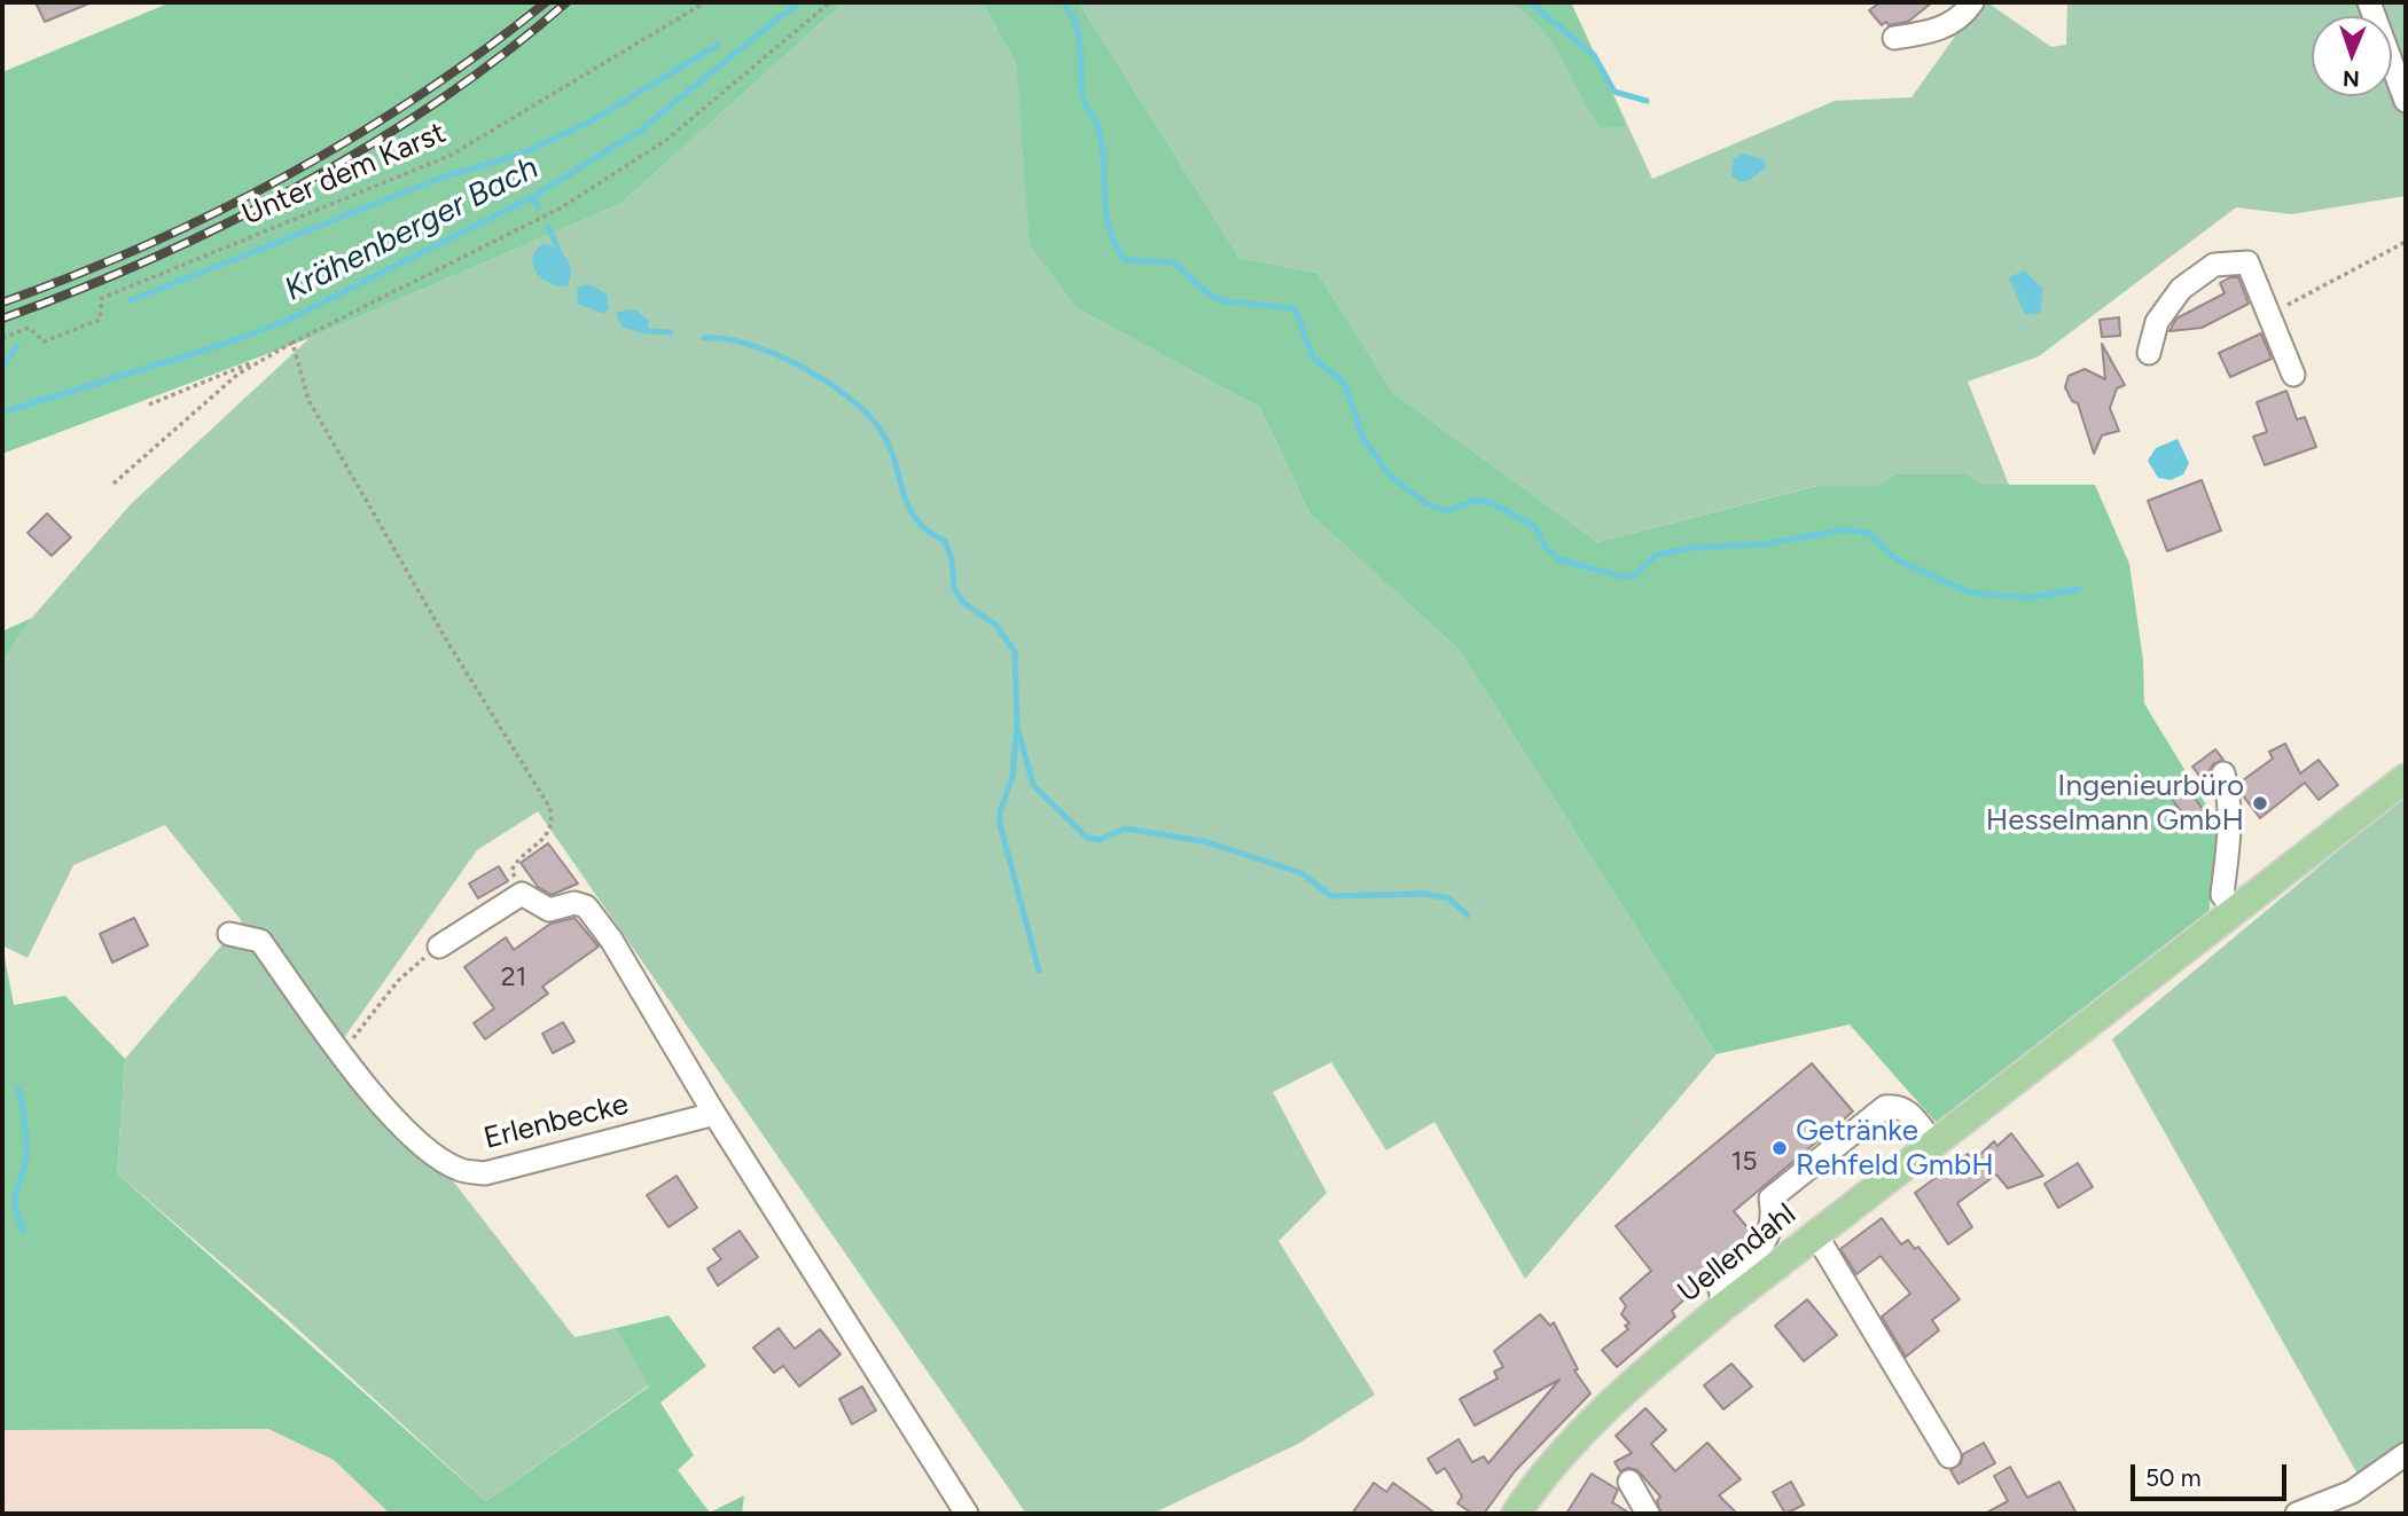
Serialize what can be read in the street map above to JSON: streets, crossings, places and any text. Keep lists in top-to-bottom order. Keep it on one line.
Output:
{"streets":{"main road":["Uellendahl"],"street":["Erlenbecke"],"path":["Unter dem Karst"]},"water":["Krähenberger Bach"],"places":["Ingenieurbüro Hesselmann GmbH","Getränke Rehfeld GmbH"],"house_numbers":["21","15"],"scale_bar":"50 m","north":"bottom"}
